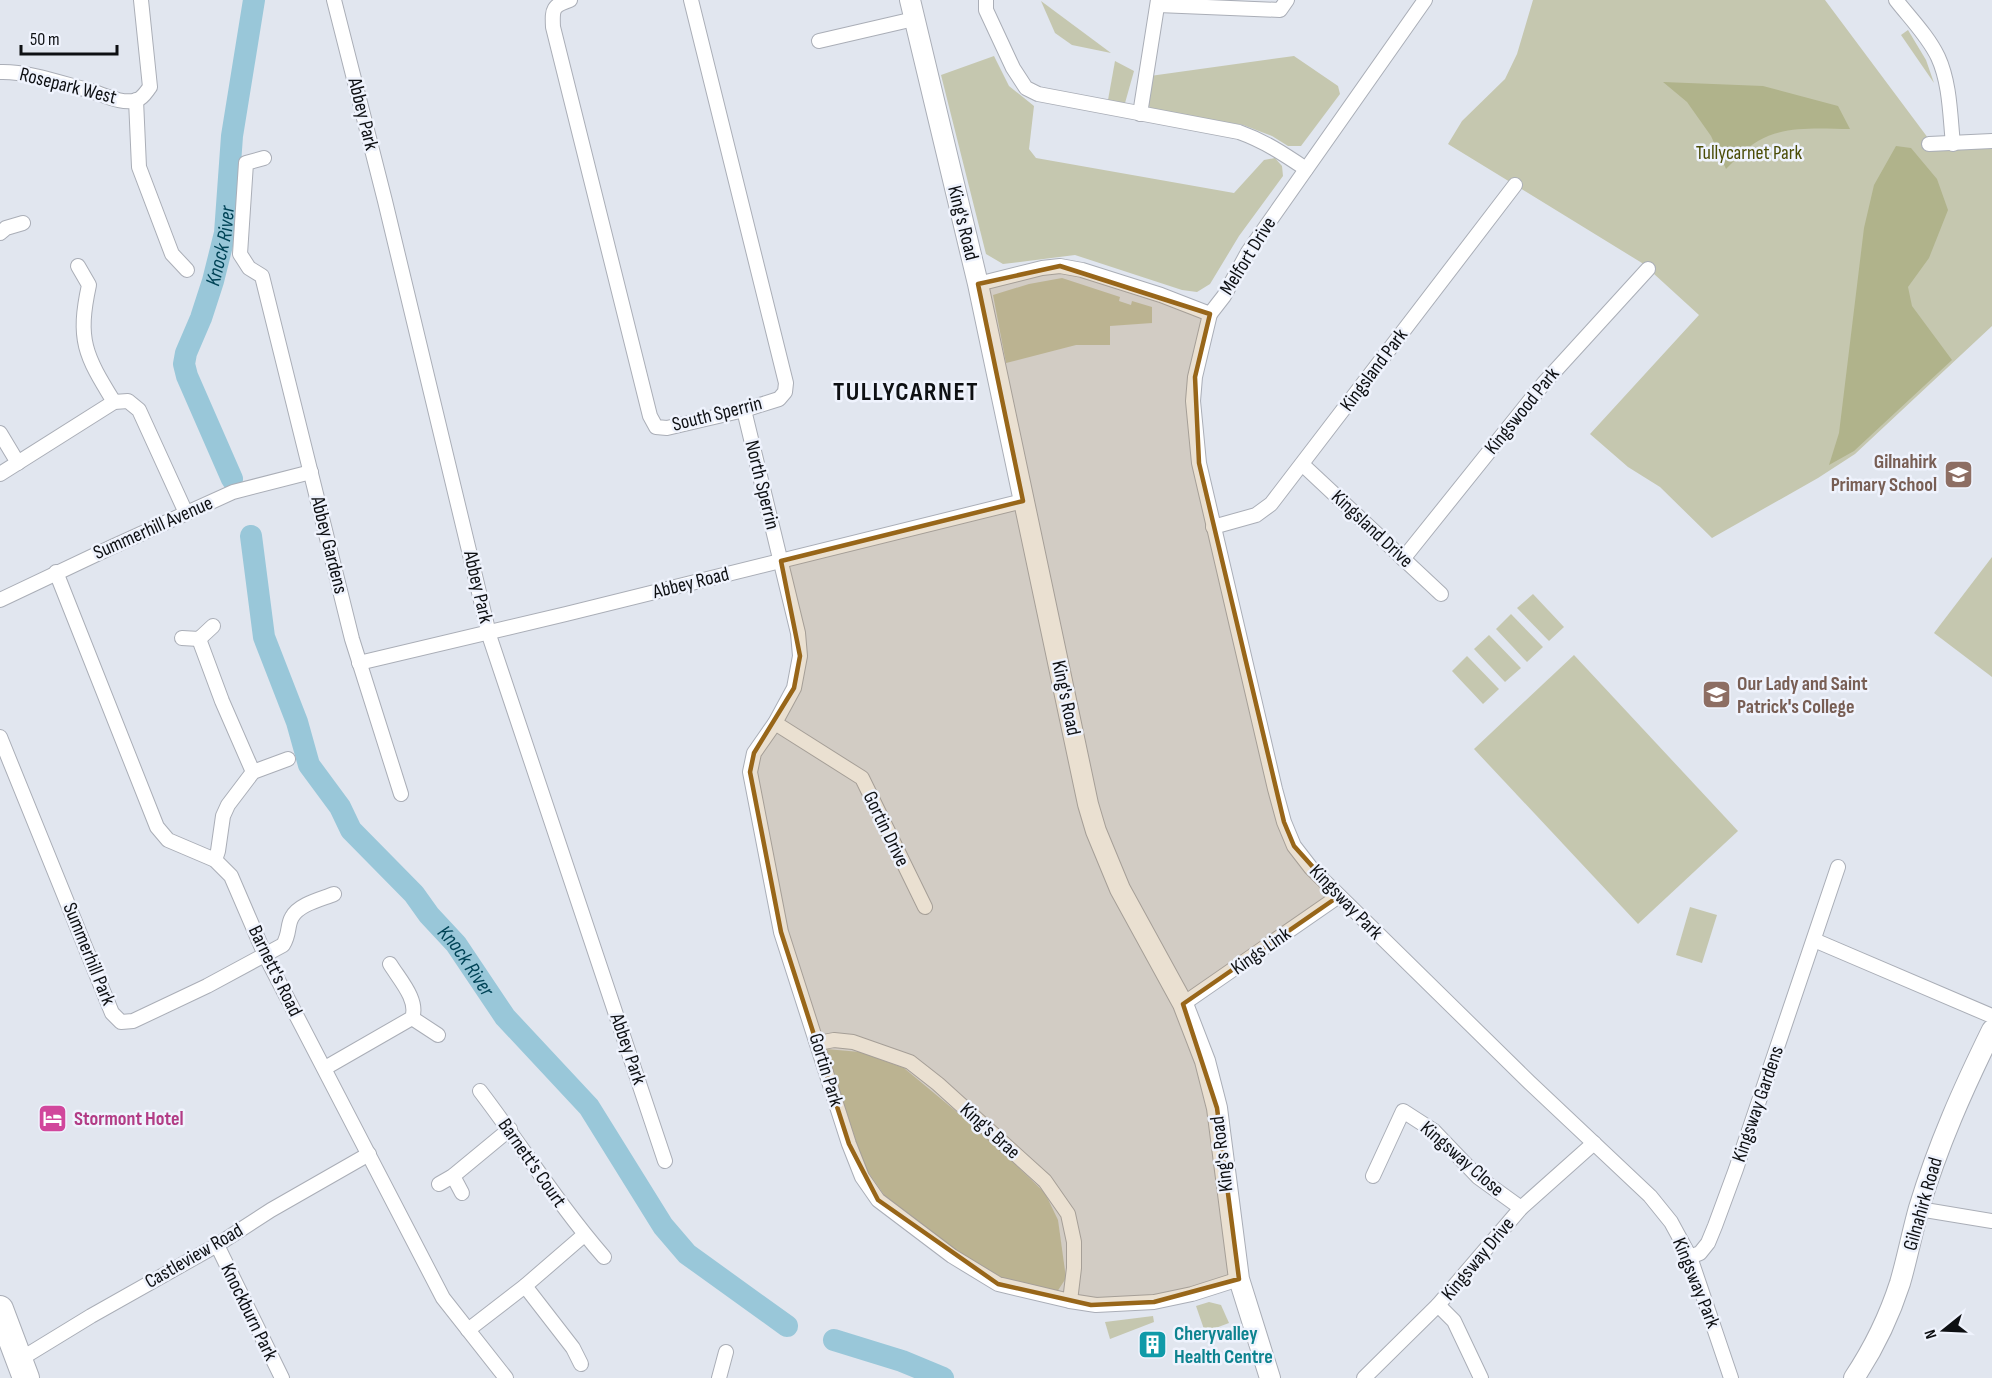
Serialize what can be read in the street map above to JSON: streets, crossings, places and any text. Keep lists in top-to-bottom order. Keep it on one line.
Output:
{"streets":{"street":["Rosepark West","Abbey Park","King's Road","Melfort Drive","Kingsland Park","Kingswood Park","South Sperrin","North Sperrin","Summerhill Avenue","Kingsland Drive","Abbey Gardens","Abbey Road","Gortin Drive","Kingsway Park","Kings Link","Summerhill Park","Barnett's Road","Gortin Park","Kingsway Gardens","King's Brae","Kingsway Close","Barnett's Court","Gilnahirk Road","Castleview Road","Kingsway Drive","Knockburn Park"]},"crossings":[["Abbey Park","Abbey Road"],["King's Road","Melfort Drive"],["King's Road","Abbey Road"],["King's Road","Kings Link"],["King's Road","Gortin Park"],["Melfort Drive","Kingsway Park"],["Kingsland Park","Kingsland Drive"],["Kingsland Park","Kingsway Park"],["Kingswood Park","Kingsland Drive"],["South Sperrin","North Sperrin"],["North Sperrin","Abbey Road"],["North Sperrin","Gortin Park"],["Summerhill Avenue","Abbey Gardens"],["Summerhill Avenue","Barnett's Road"],["Abbey Gardens","Abbey Road"],["Abbey Road","Gortin Park"],["Gortin Drive","Gortin Park"],["Kingsway Park","Kings Link"],["Kingsway Park","Kingsway Gardens"],["Kingsway Park","Kingsway Drive"],["Summerhill Park","Barnett's Road"],["Barnett's Road","Castleview Road"],["Gortin Park","King's Brae"],["Kingsway Close","Kingsway Drive"],["Castleview Road","Knockburn Park"]],"districts":["TULLYCARNET"],"water":["Knock River"],"parks":["Tullycarnet Park"],"places":{"school or university":["Gilnahirk Primary School","Our Lady and Saint Patrick's College"],"hotel":["Stormont Hotel"],"building":["Cheryvalley Health Centre"]},"scale_bar":"50 m","north":"left"}
